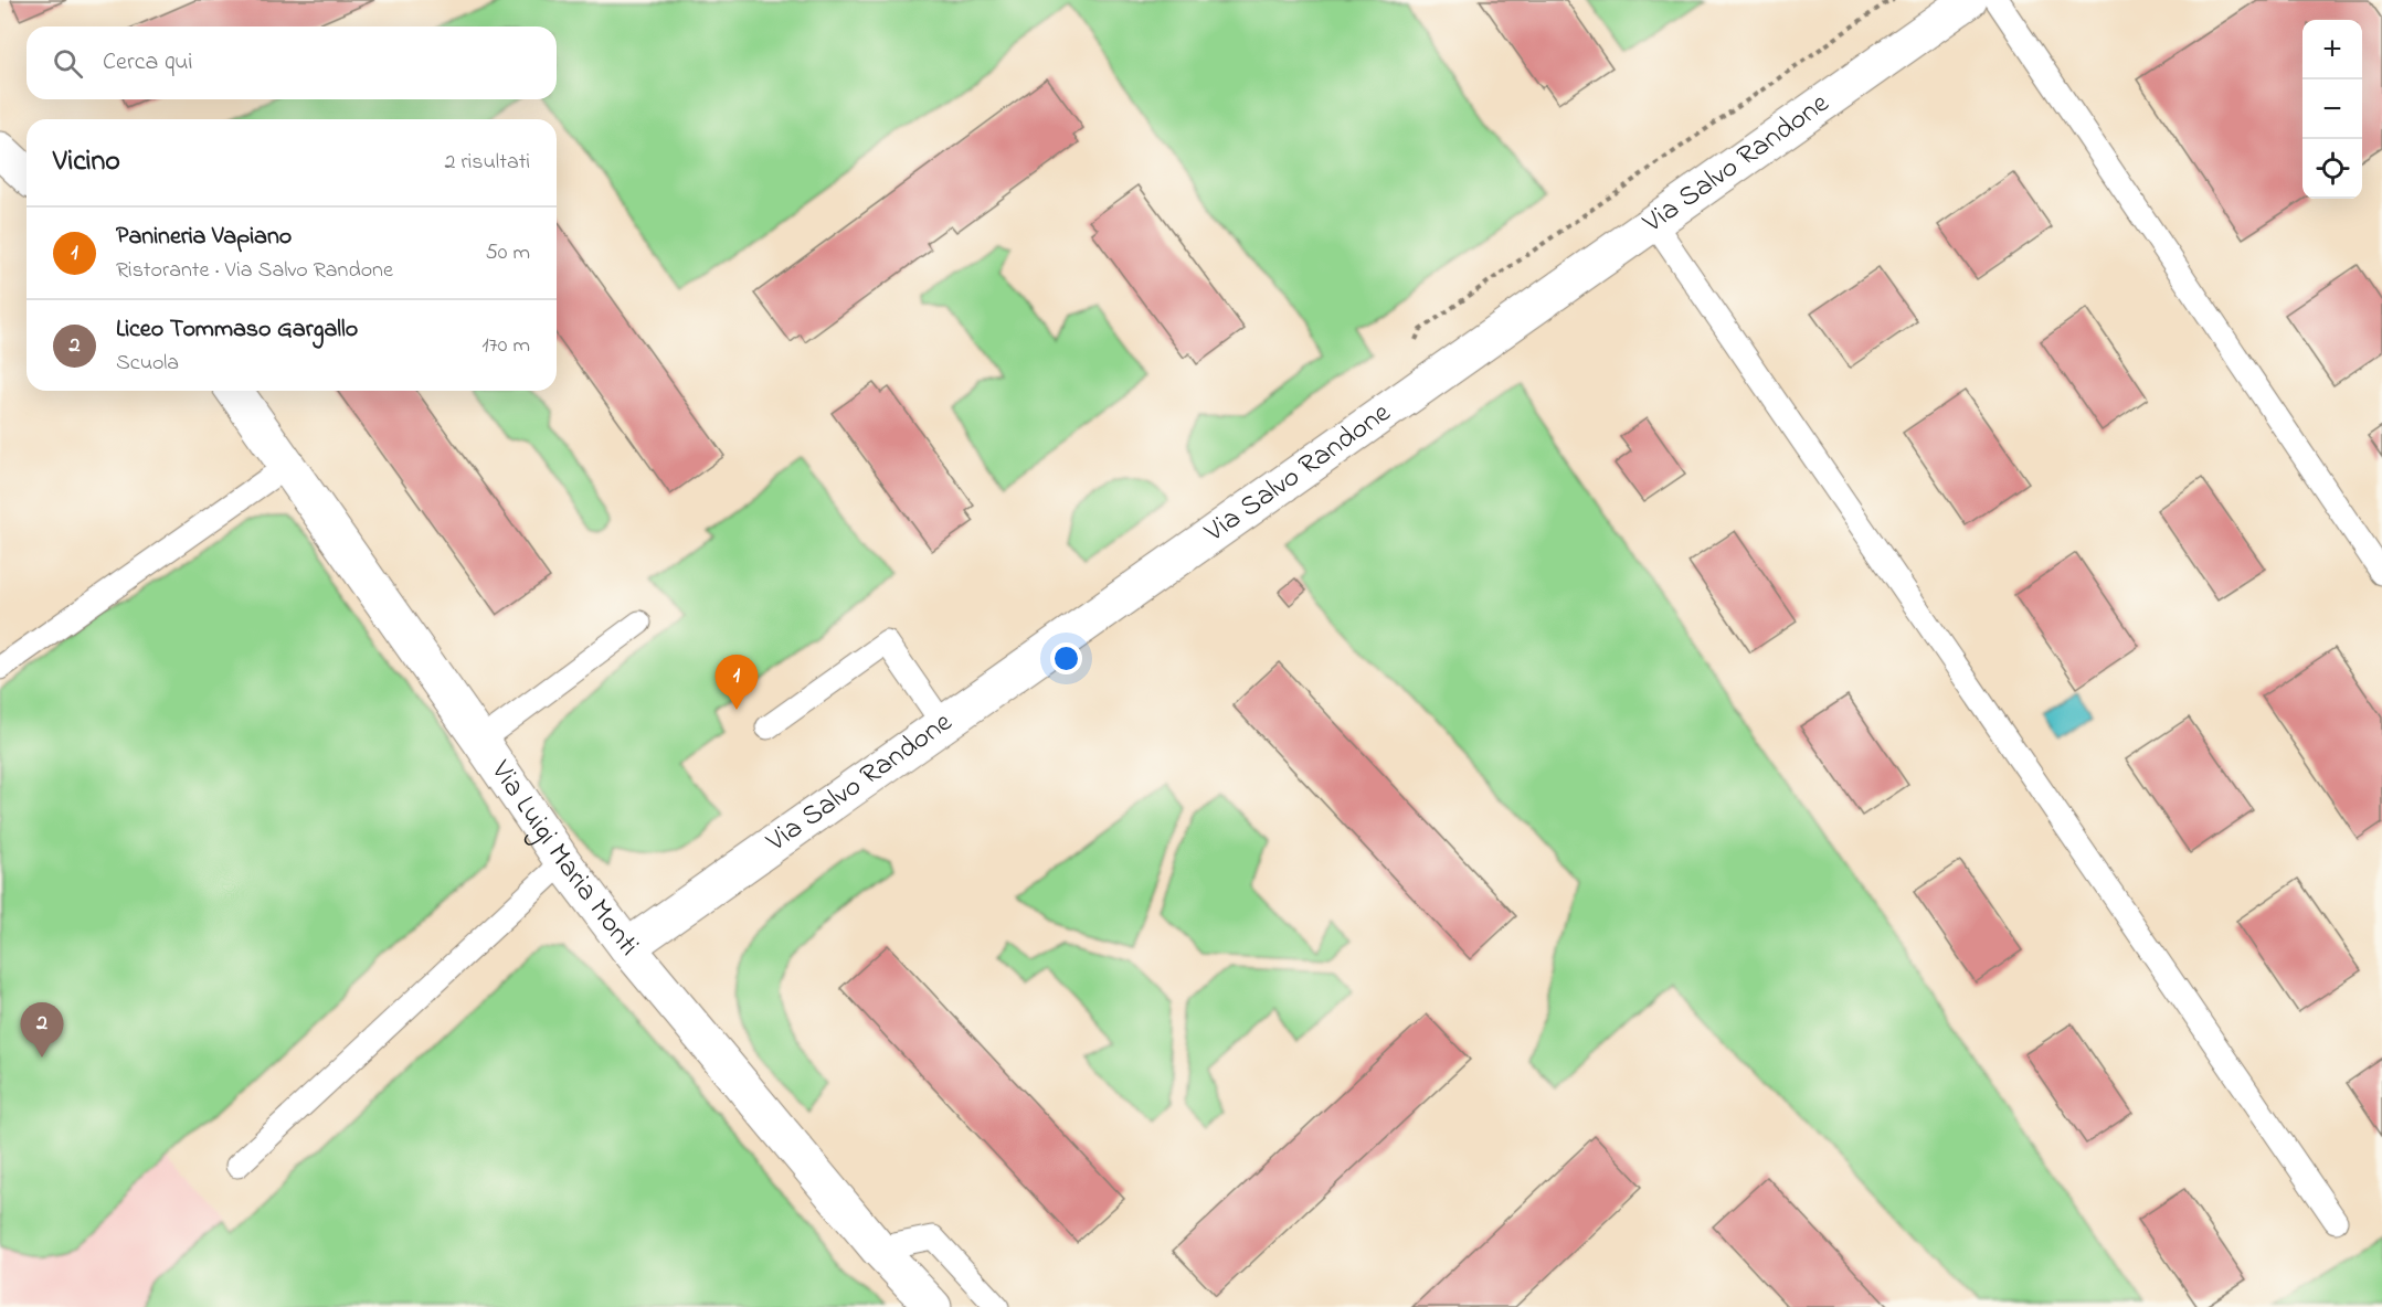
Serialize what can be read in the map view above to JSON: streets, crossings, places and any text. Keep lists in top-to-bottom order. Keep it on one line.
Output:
{"streets":{"street":["Via Salvo Randone","Via Luigi Maria Monti"]},"crossings":[["Via Salvo Randone","Via Luigi Maria Monti"]],"page":{"map_buttons":["+","−"],"search":"Cerca qui","heading":["Vicino","2 risultati"],"list":[{"mark":"1","name":"Panineria Vapiano","note":"Ristorante · Via Salvo Randone","value":"50 m"},{"mark":"2","name":"Liceo Tommaso Gargallo","note":"Scuola","value":"170 m"}],"pins":["1","2"]}}
